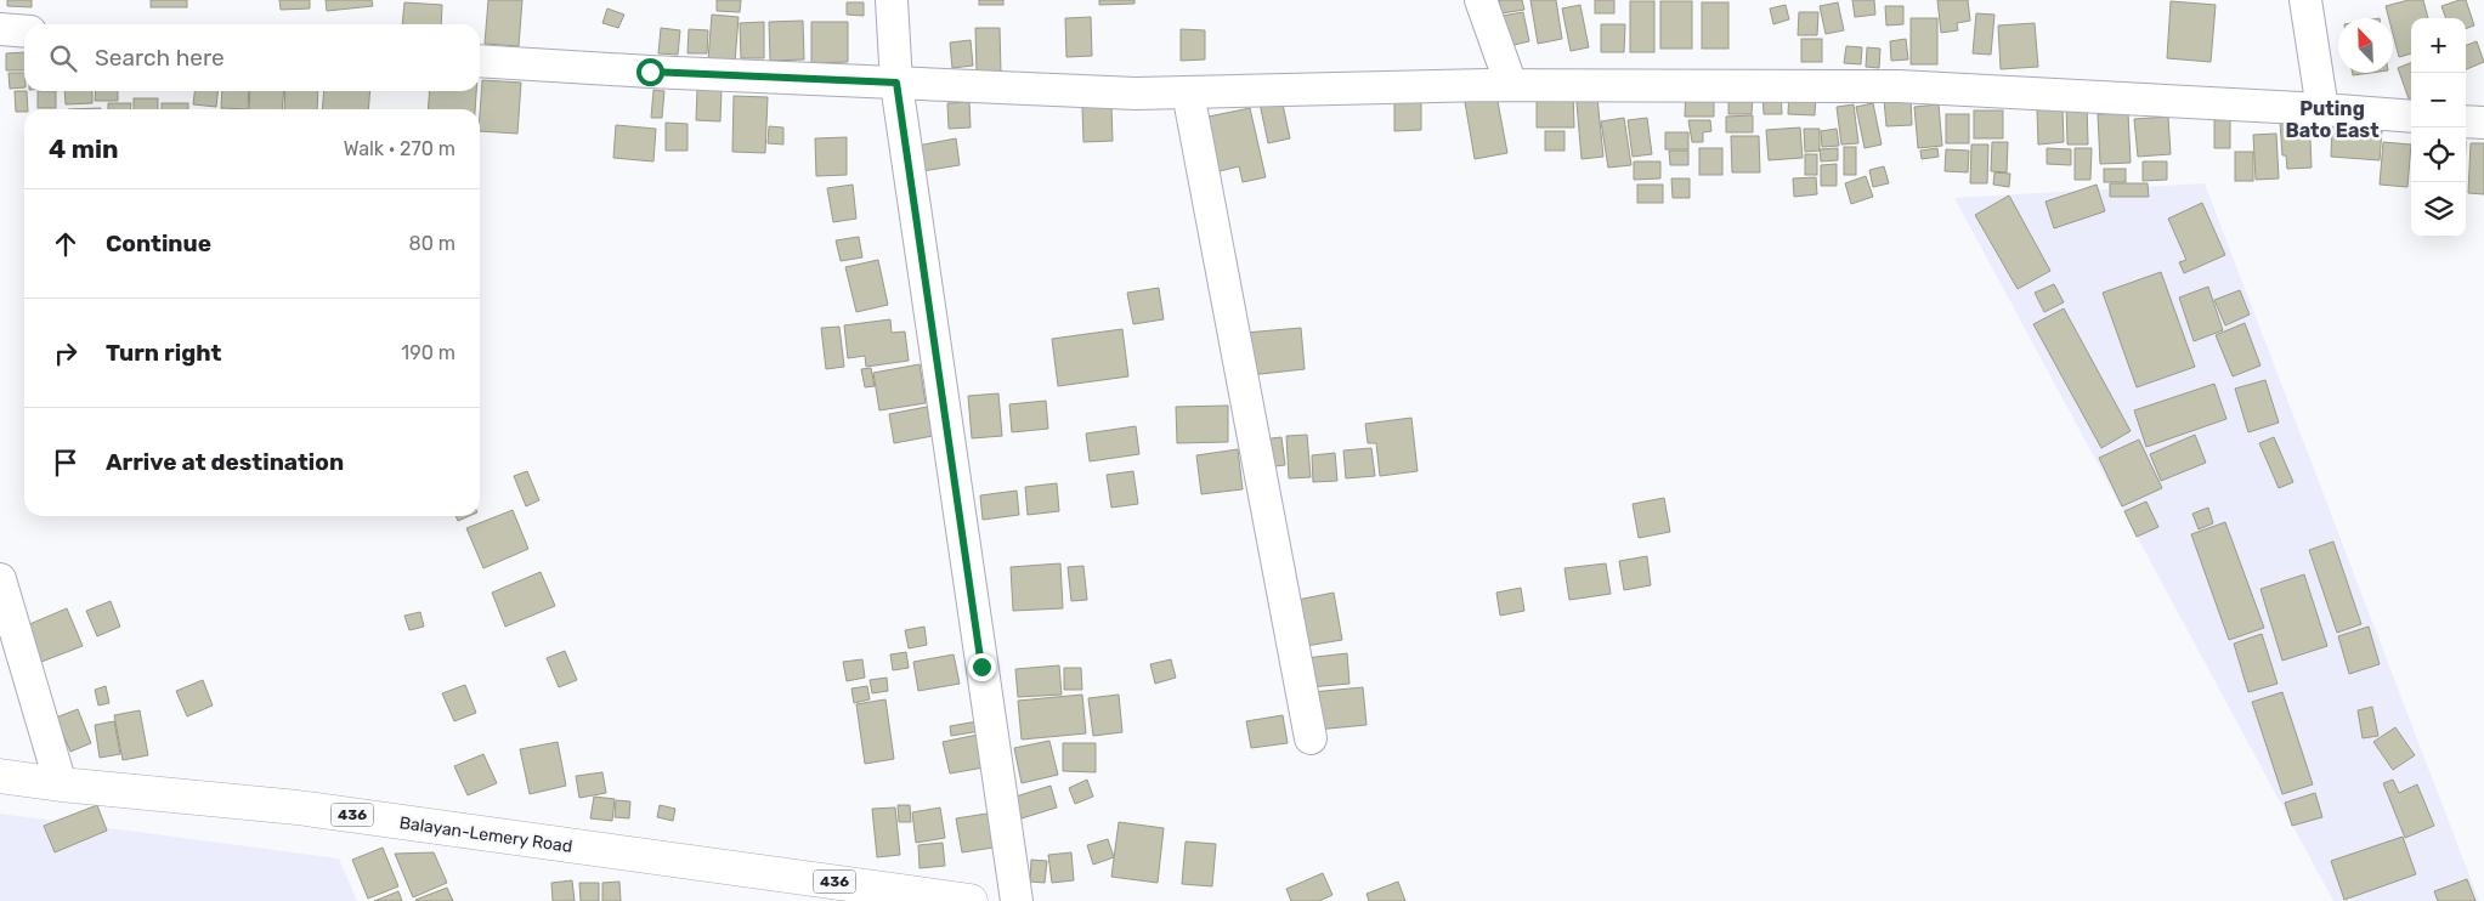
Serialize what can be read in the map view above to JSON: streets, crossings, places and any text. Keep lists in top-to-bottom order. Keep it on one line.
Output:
{"streets":{"main road":["436","Balayan-Lemery Road"]},"districts":["Puting Bato East"],"north":"top left","page":{"map_buttons":["+","−"],"search":"Search here","heading":["4 min","Walk · 270 m"],"list":[["Continue","80 m"],["Turn right","190 m"],"Arrive at destination"]}}
